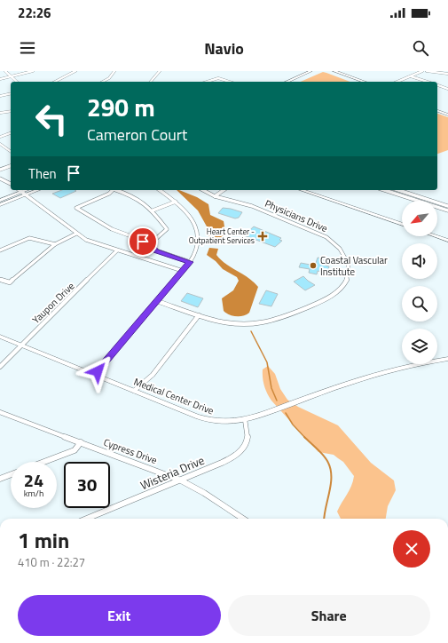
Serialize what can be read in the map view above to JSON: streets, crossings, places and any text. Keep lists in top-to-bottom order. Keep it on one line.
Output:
{"streets":{"street":["Physicians Drive","Yaupon Drive","Medical Center Drive","Cypress Drive","Wisteria Drive"]},"crossings":[["Yaupon Drive","Medical Center Drive"],["Medical Center Drive","Wisteria Drive"],["Cypress Drive","Wisteria Drive"]],"places":{"health":["Heart Center - Outpatient Services"],"other":["Coastal Vascular Institute"]},"north":"bottom left","page":{"status":"22:26","header":"Navio","turn":["290 m","Cameron Court"],"then":"Then","speed":"24 km/h","limit":"30","heading":["1 min","410 m · 22:27"],"buttons":["Exit","Share"]}}
